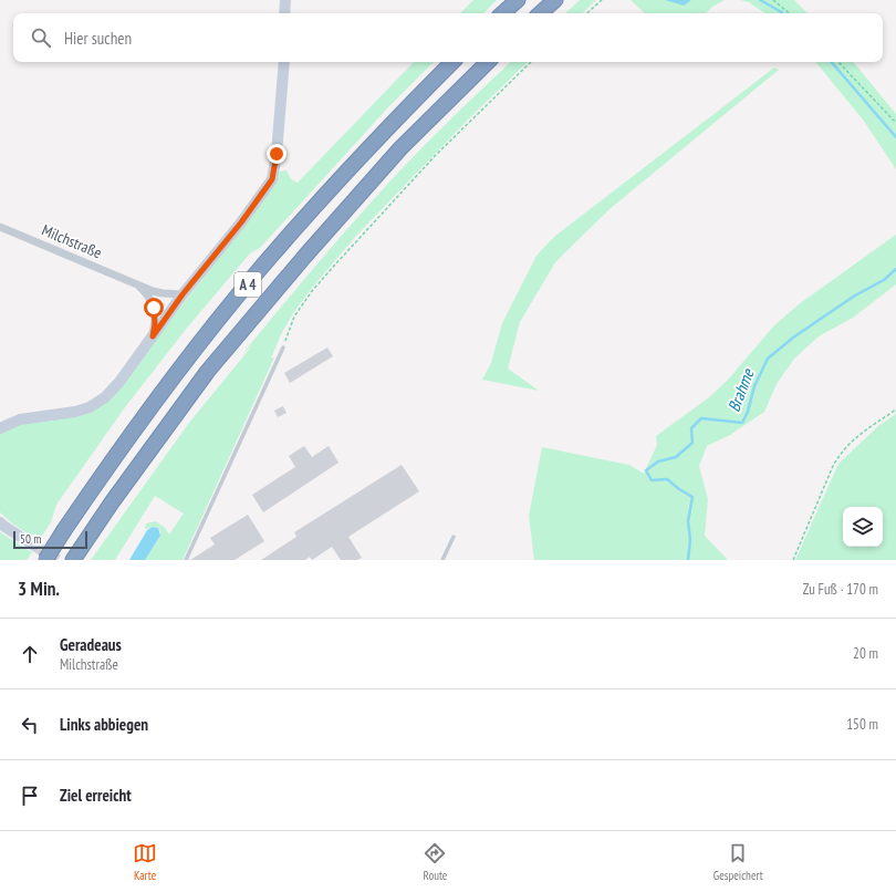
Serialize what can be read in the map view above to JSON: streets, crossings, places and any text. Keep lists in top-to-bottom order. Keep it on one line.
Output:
{"streets":{"highway":["A 4"],"street":["Milchstraße"]},"water":["Brahme"],"scale_bar":"50 m","page":{"search":"Hier suchen","scale":"50 m","heading":["3 Min.","Zu Fuß · 170 m"],"list":[["Geradeaus","Milchstraße","20 m"],["Links abbiegen","150 m"],"Ziel erreicht"],"nav":["Karte","Route","Gespeichert"]}}
